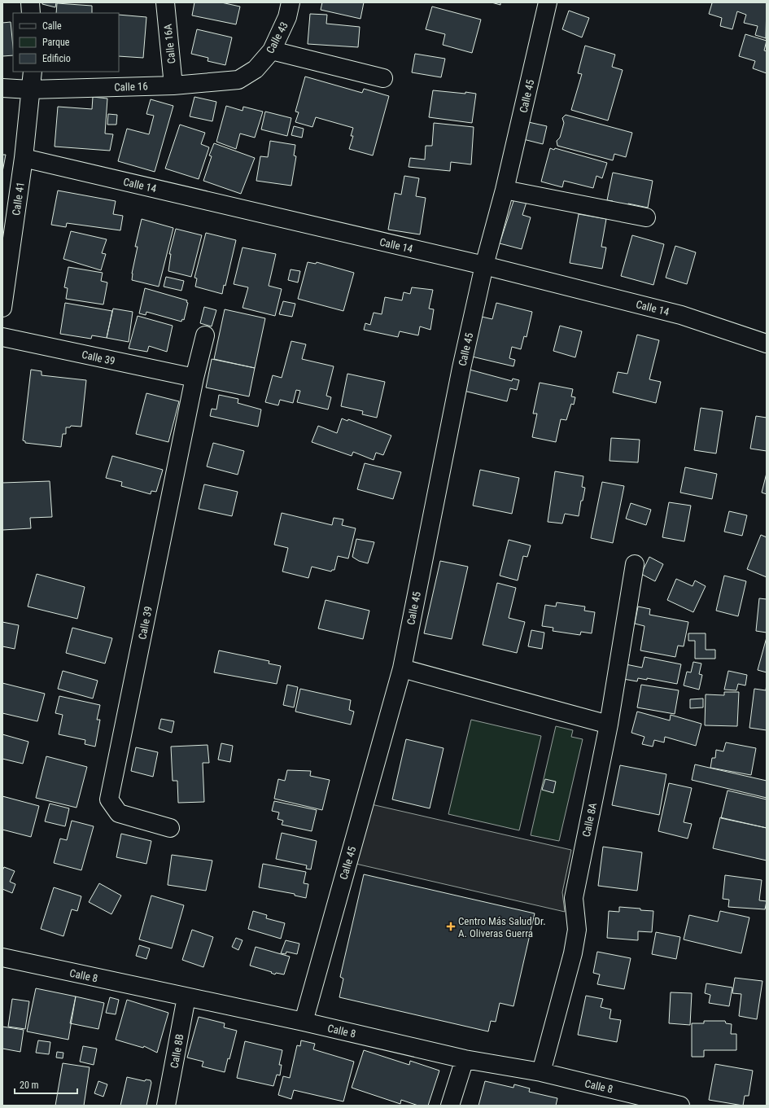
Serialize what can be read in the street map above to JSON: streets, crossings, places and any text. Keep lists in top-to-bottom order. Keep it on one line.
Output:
{"streets":{"street":["Calle 43","Calle 16A","Calle 16","Calle 45","Calle 14","Calle 41","Calle 39","Calle 8A","Calle 8","Calle 8B"]},"crossings":[["Calle 43","Calle 16"],["Calle 16A","Calle 16"],["Calle 16","Calle 41"],["Calle 45","Calle 14"],["Calle 45","Calle 8"],["Calle 14","Calle 41"],["Calle 8A","Calle 8"],["Calle 8","Calle 8B"]],"places":{"health":["Centro Más Salud Dr. A. Oliveras Guerra"]},"legend":["Calle","Parque","Edificio"],"scale_bar":"20 m"}
